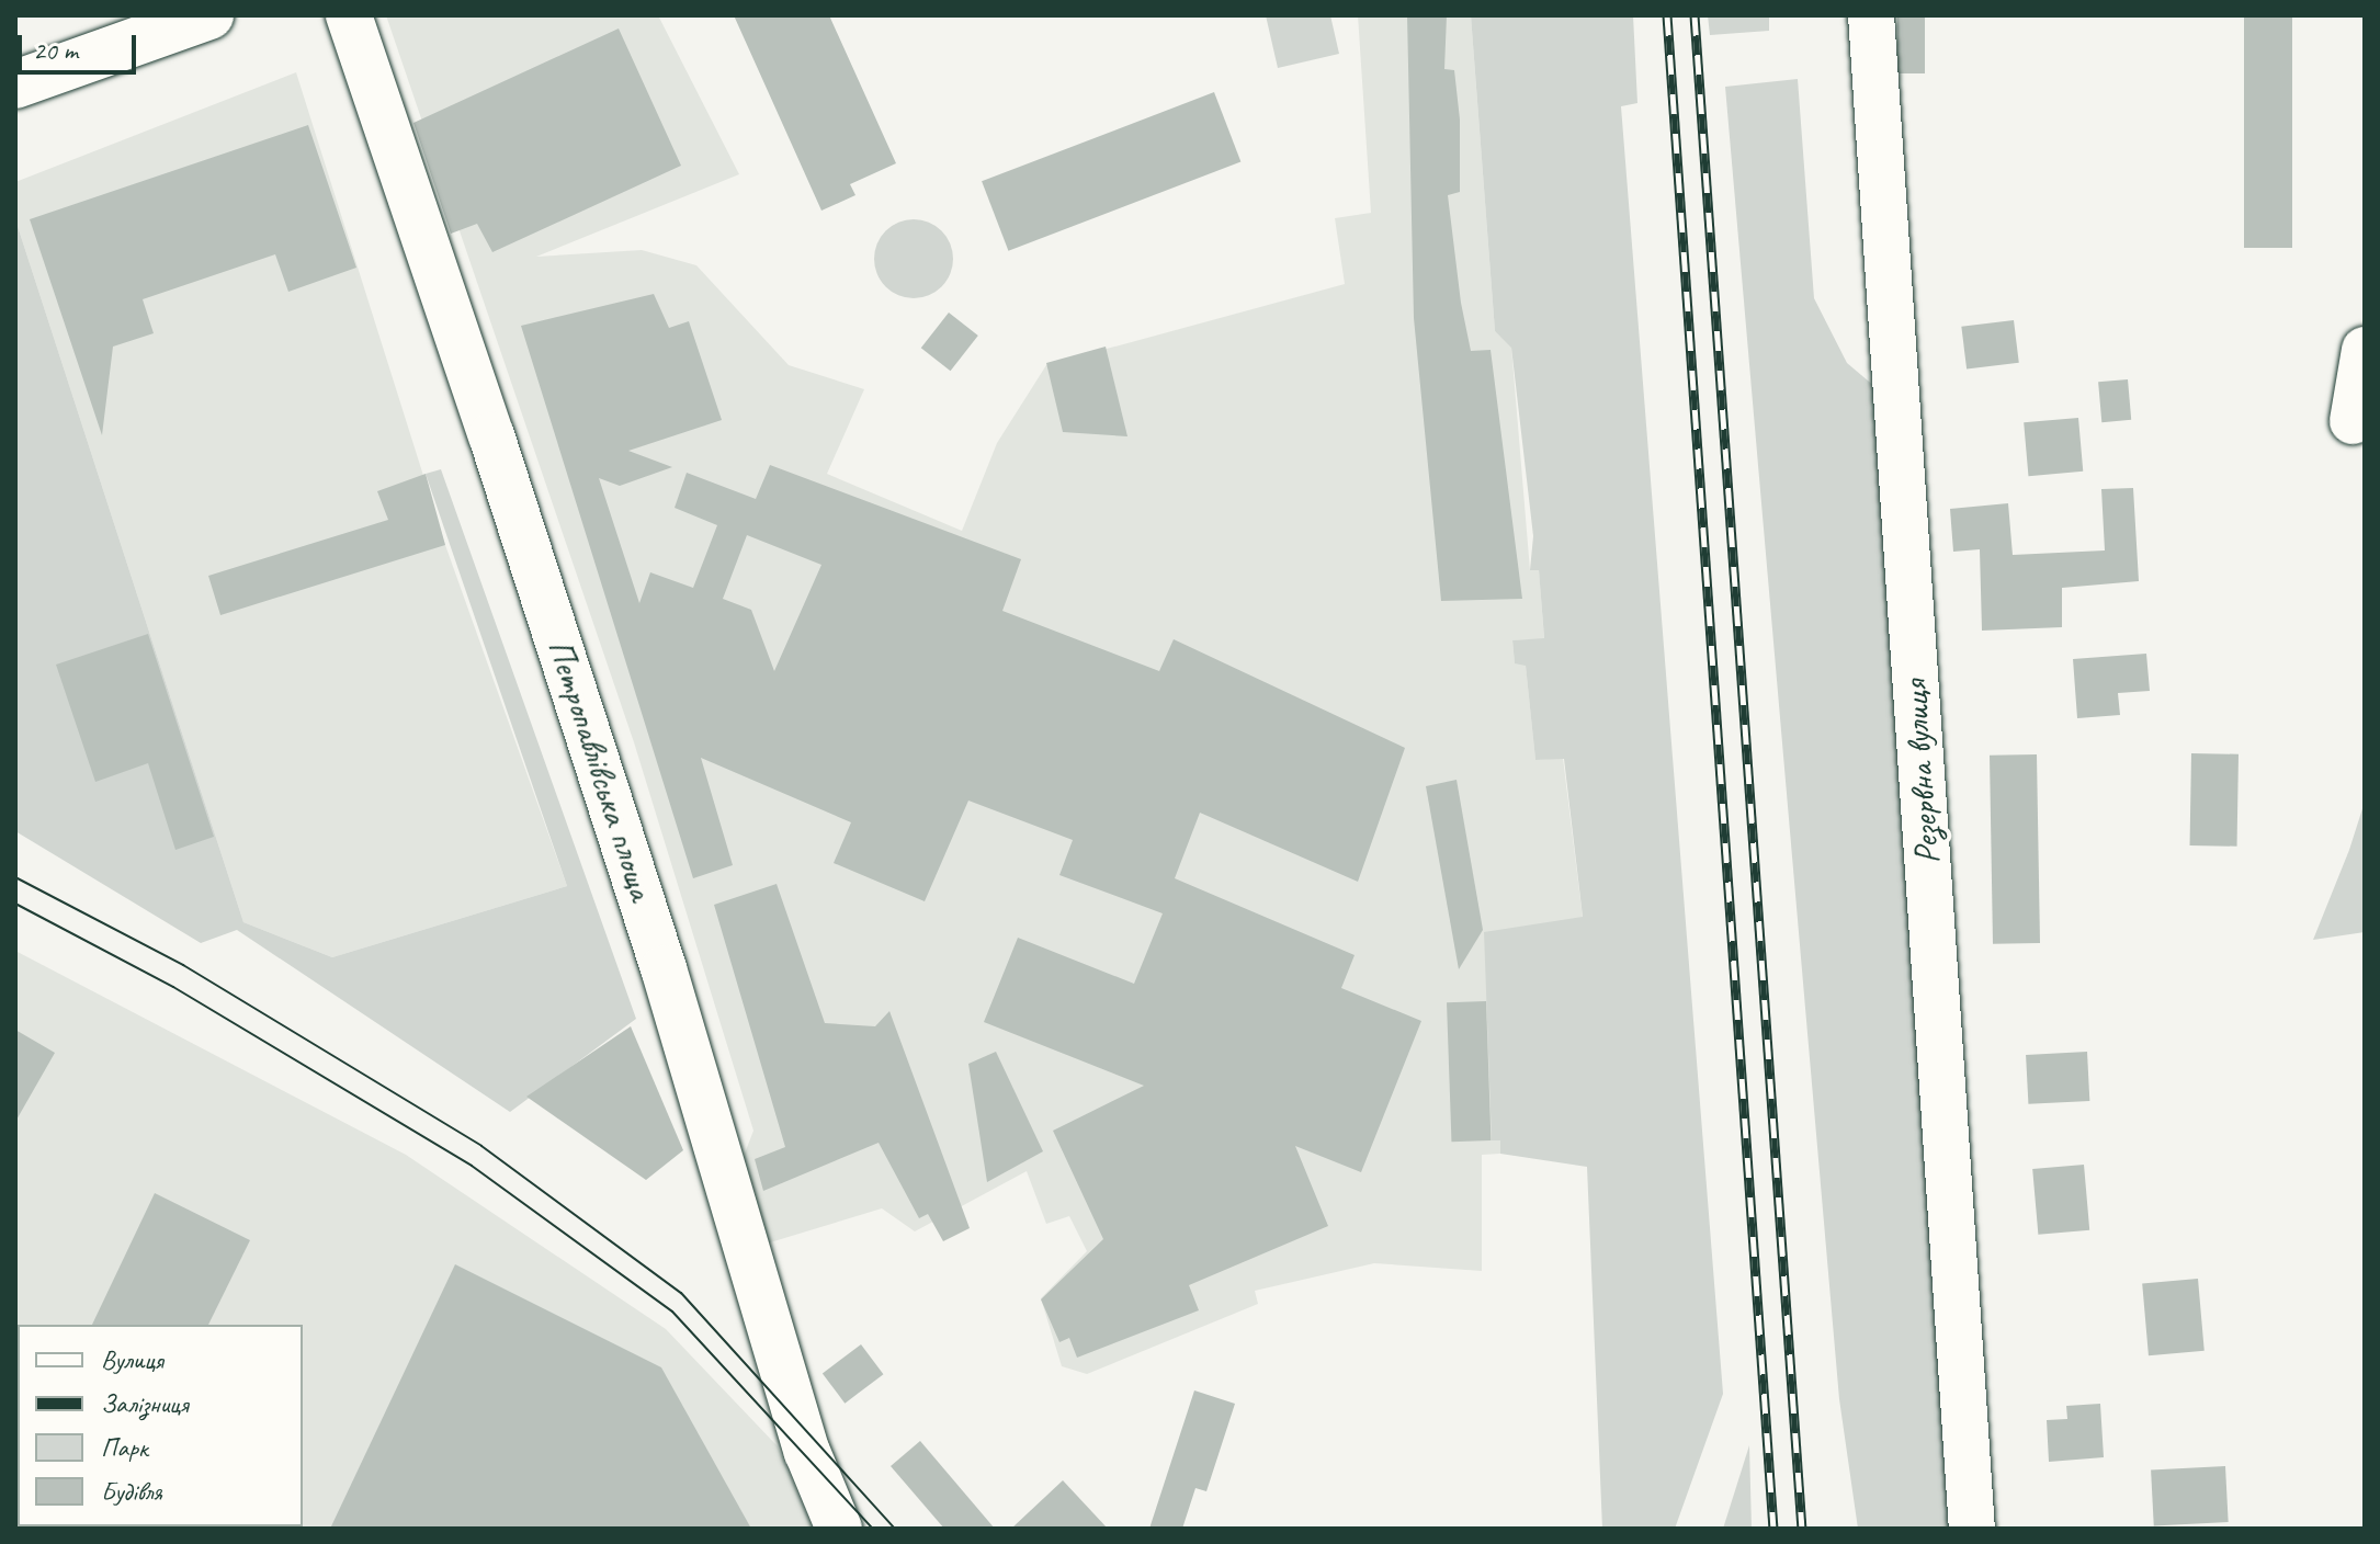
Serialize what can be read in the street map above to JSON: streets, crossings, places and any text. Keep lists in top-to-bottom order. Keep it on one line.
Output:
{"streets":{"street":["Петропавлівська площа","Резервна вулиця"]},"legend":["Вулиця","Залізниця","Парк","Будівля"],"scale_bar":"20 m"}
